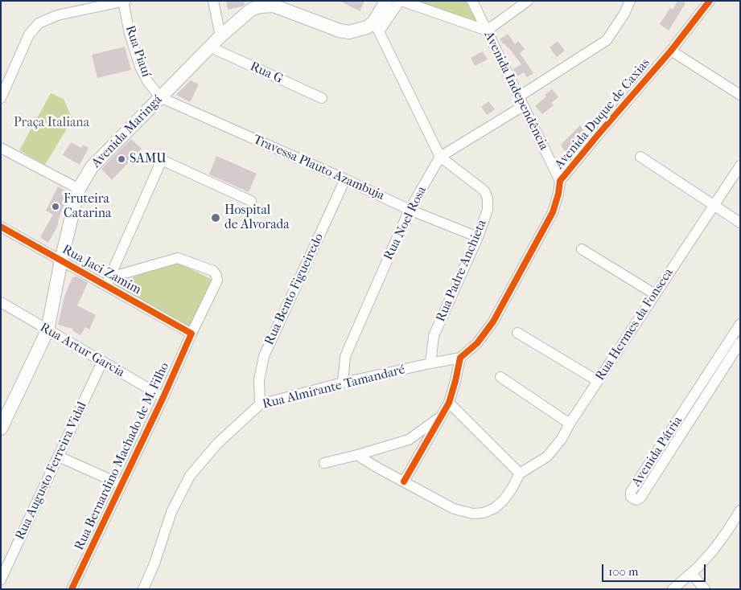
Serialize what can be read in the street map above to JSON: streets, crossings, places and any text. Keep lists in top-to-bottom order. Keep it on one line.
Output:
{"streets":{"main road":["Avenida Maringá"],"street":["Rua Piauí","Rua G","Avenida Independência","Avenida Duque de Caxias","Travessa Plauto Azambuja","Rua Noel Rosa","Rua Jaci Zamim","Rua Padre Anchieta","Rua Bento Figueiredo","Rua Hermes da Fonseca","Rua Artur Garcia","Rua Almirante Tamandaré","Avenida Pátria","Rua Bernardino Machado de M. Filho","Rua Augusto Ferreira Vidal"]},"crossings":[["Rua Piauí","Avenida Maringá"],["Rua Piauí","Travessa Plauto Azambuja"],["Rua G","Avenida Maringá"],["Avenida Independência","Avenida Duque de Caxias"],["Avenida Independência","Rua Noel Rosa"],["Avenida Duque de Caxias","Rua Almirante Tamandaré"],["Avenida Maringá","Travessa Plauto Azambuja"],["Avenida Maringá","Rua Jaci Zamim"],["Avenida Maringá","Rua Padre Anchieta"],["Avenida Maringá","Rua Artur Garcia"],["Travessa Plauto Azambuja","Rua Noel Rosa"],["Travessa Plauto Azambuja","Rua Padre Anchieta"],["Travessa Plauto Azambuja","Rua Bento Figueiredo"],["Rua Noel Rosa","Rua Padre Anchieta"],["Rua Noel Rosa","Rua Almirante Tamandaré"],["Rua Jaci Zamim","Rua Bernardino Machado de M. Filho"],["Rua Padre Anchieta","Rua Almirante Tamandaré"],["Rua Bento Figueiredo","Rua Almirante Tamandaré"],["Rua Artur Garcia","Rua Bernardino Machado de M. Filho"],["Rua Artur Garcia","Rua Augusto Ferreira Vidal"]],"parks":["Praça Italiana"],"places":["SAMU","Fruteira Catarina","Hospital de Alvorada"],"scale_bar":"100 m"}
